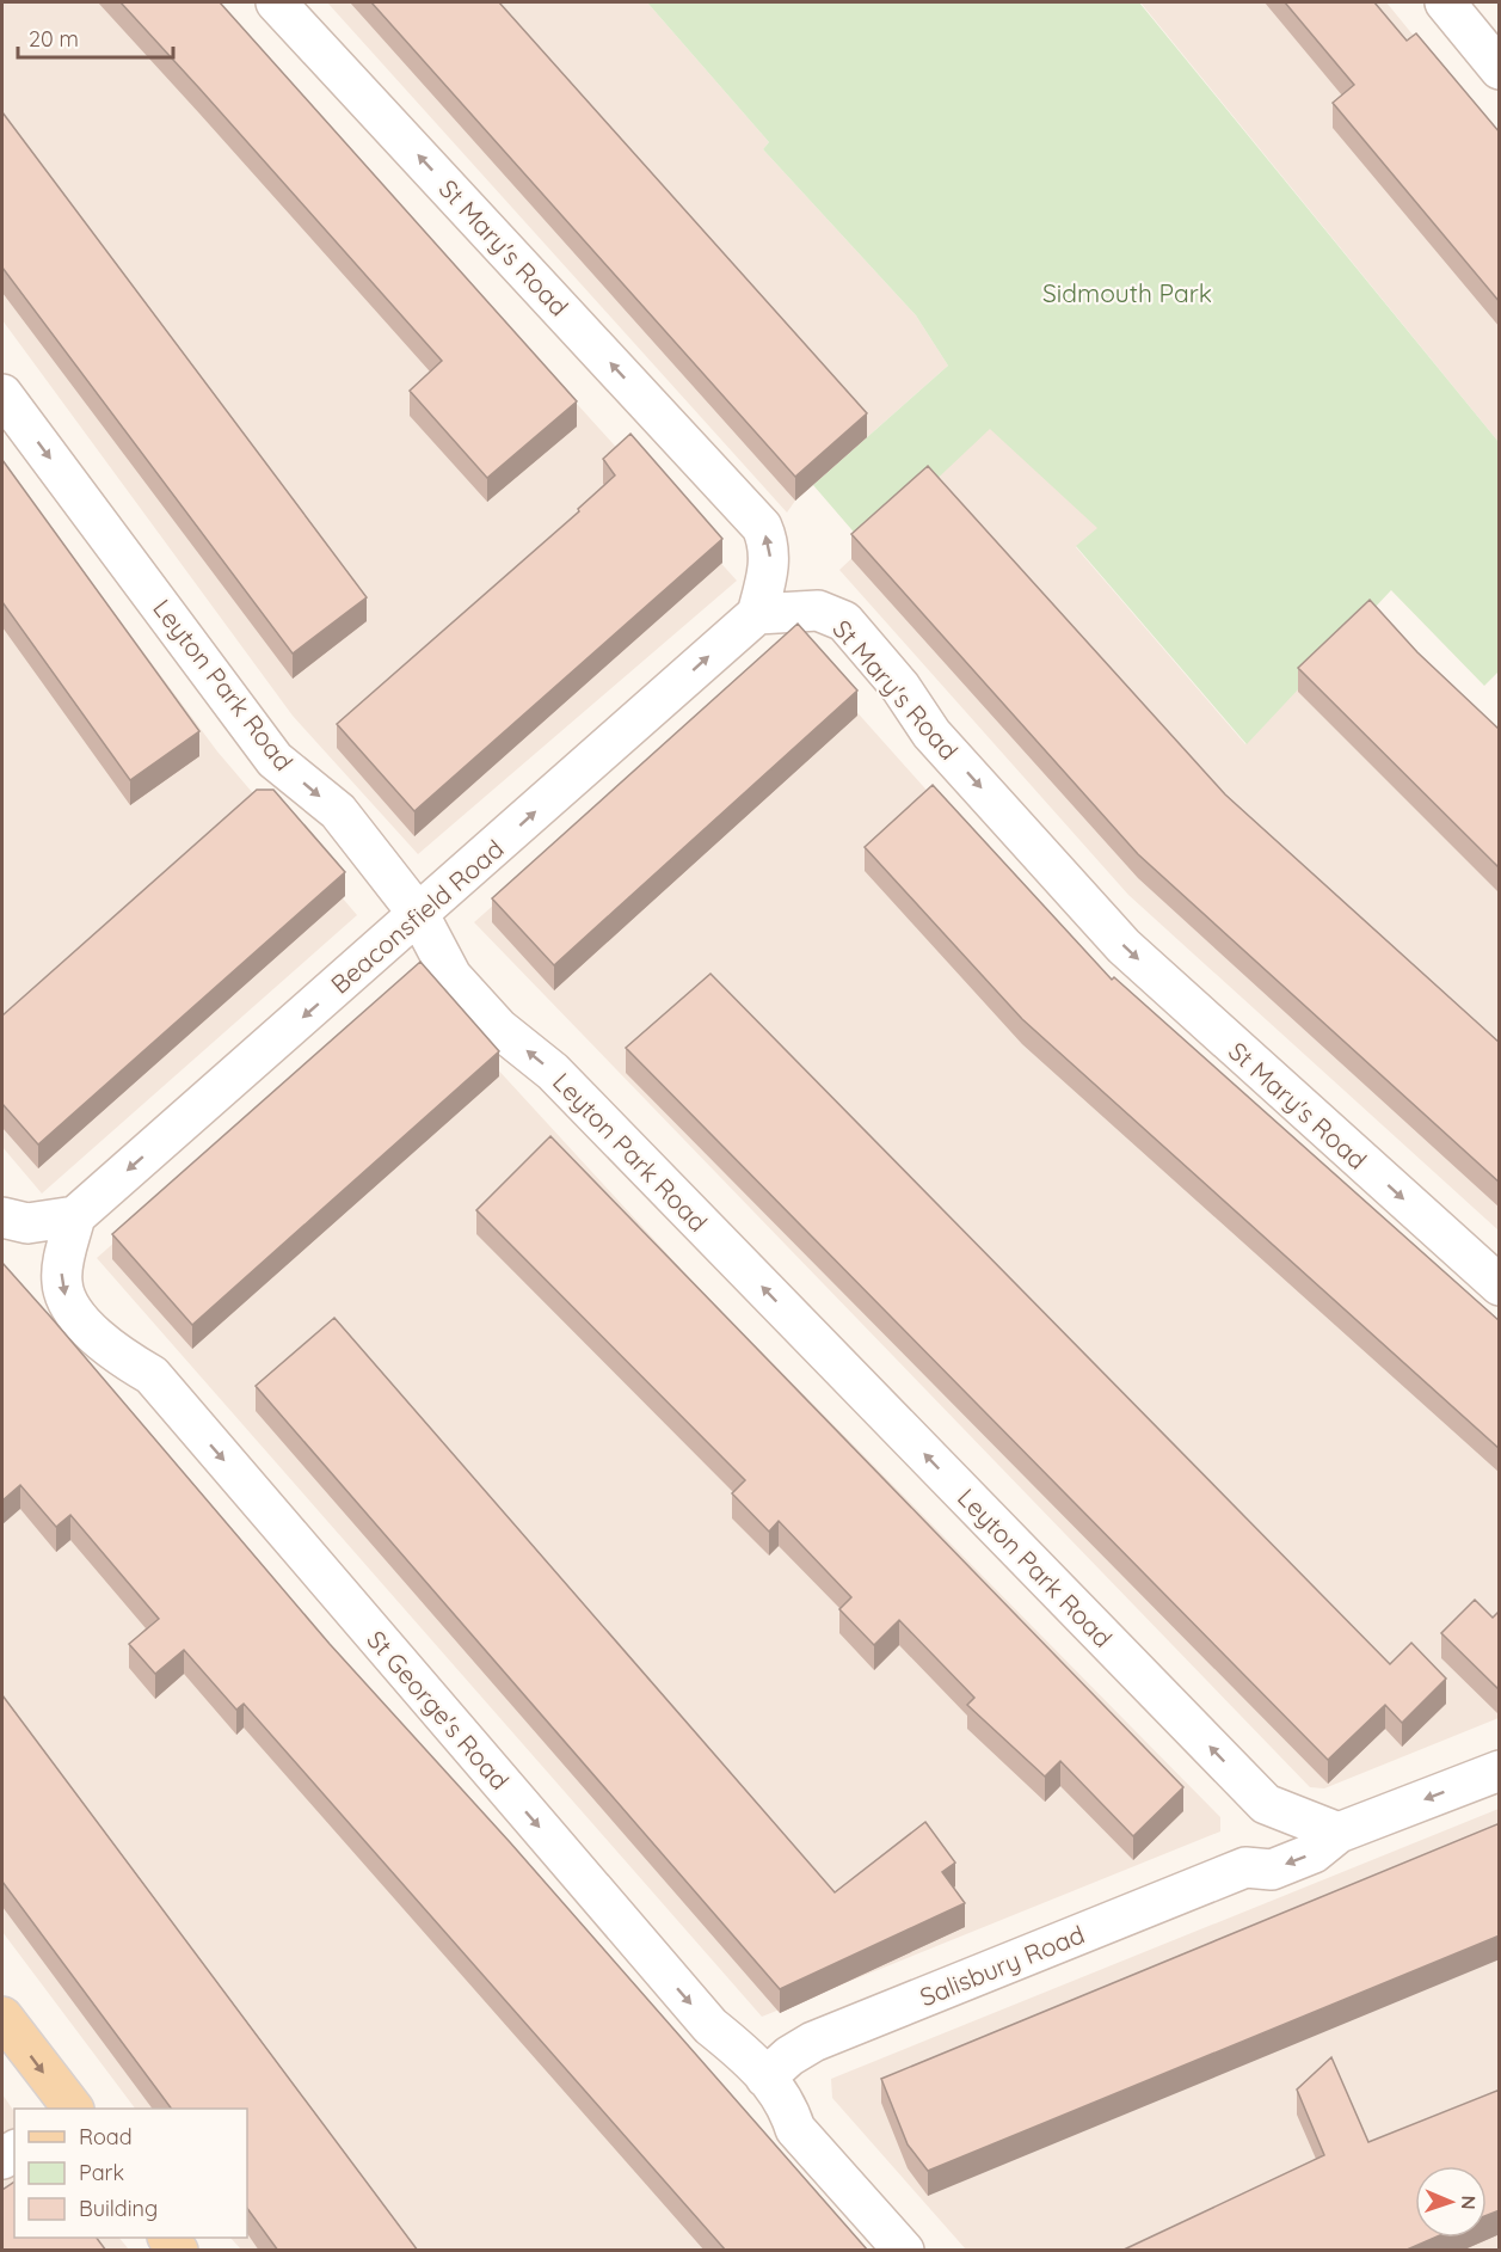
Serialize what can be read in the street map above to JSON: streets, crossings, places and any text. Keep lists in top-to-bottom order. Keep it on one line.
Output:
{"streets":{"street":["St Mary's Road","Leyton Park Road","Beaconsfield Road","St George's Road","Salisbury Road"]},"crossings":[["St Mary's Road","Beaconsfield Road"],["Leyton Park Road","Beaconsfield Road"],["Leyton Park Road","Salisbury Road"],["Beaconsfield Road","St George's Road"],["St George's Road","Salisbury Road"]],"one_way":["St George's Road"],"parks":["Sidmouth Park"],"legend":["Road","Park","Building"],"scale_bar":"20 m","north":"right"}
